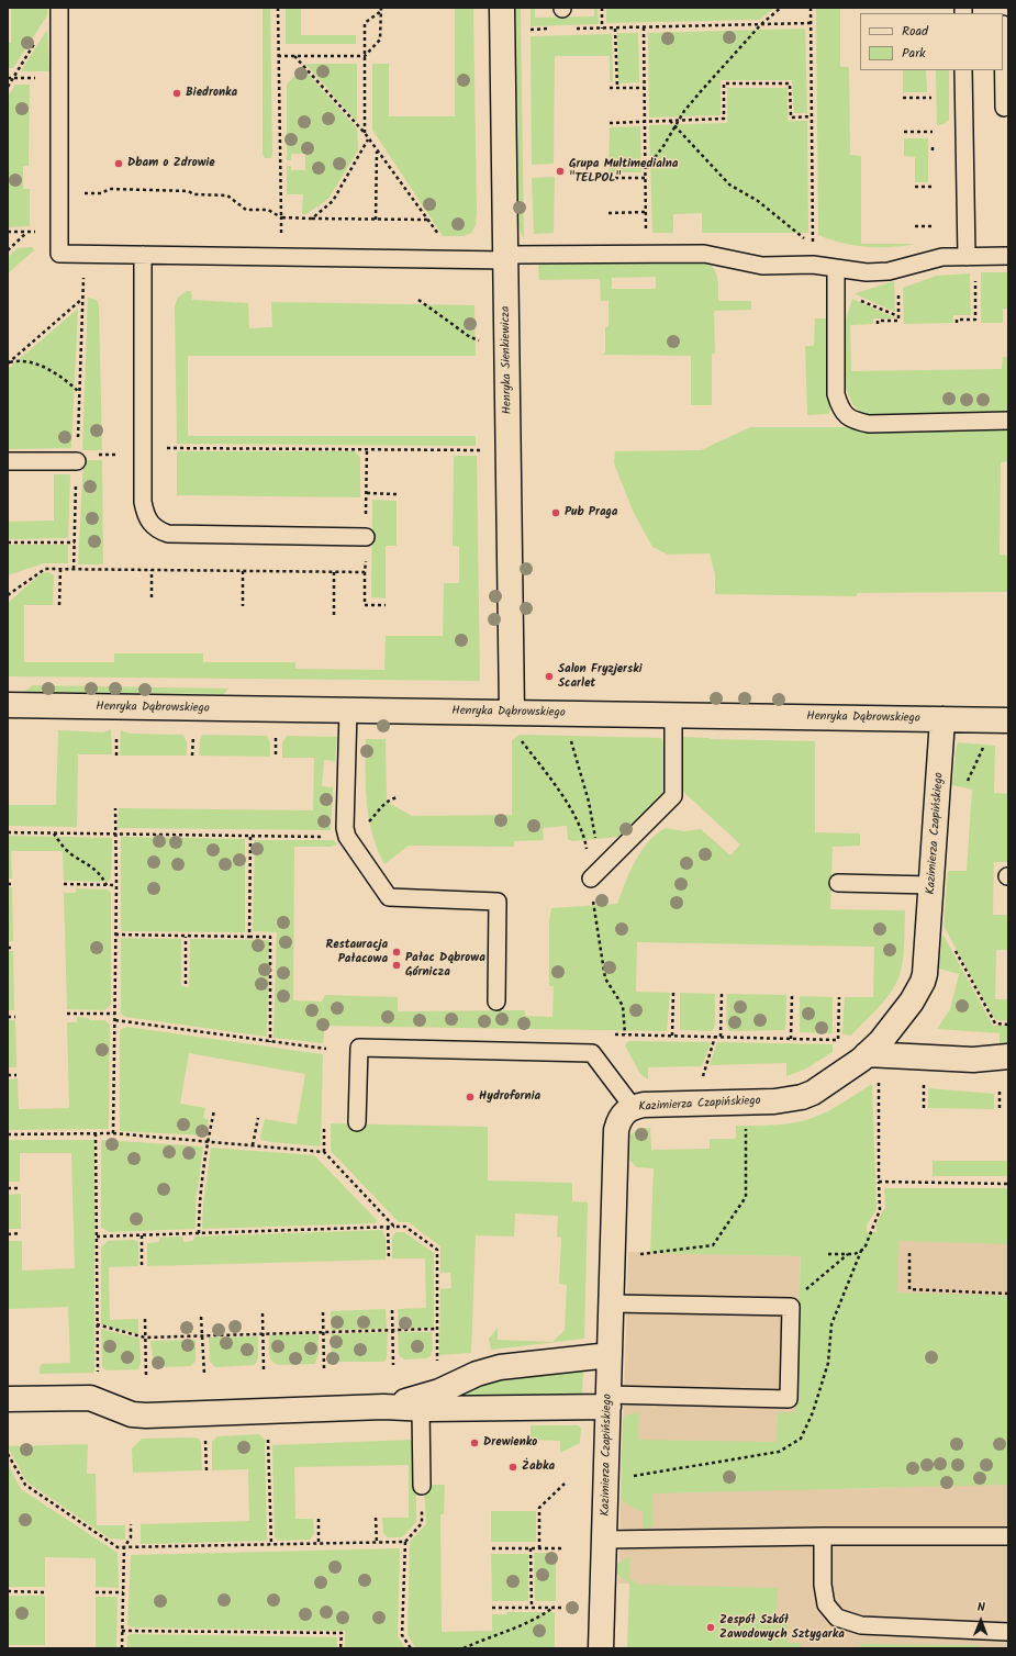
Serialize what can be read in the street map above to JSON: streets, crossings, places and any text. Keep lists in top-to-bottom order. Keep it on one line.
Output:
{"streets":{"street":["Henryka Sienkiewicza","Henryka Dąbrowskiego","Kazimierza Czapińskiego"]},"crossings":[["Henryka Sienkiewicza","Henryka Dąbrowskiego"],["Henryka Dąbrowskiego","Kazimierza Czapińskiego"]],"places":["Biedronka","Dbam o Zdrowie","Grupa Multimedialna \"TELPOL\"","Pub Praga","Salon Fryzjerski Scarlet","Restauracja Pałacowa","Pałac Dąbrowa Górnicza","Hydrofornia","Drewienko","Żabka","Zespół Szkół Zawodowych Sztygarka"],"legend":["Road","Park"],"north":"top"}
